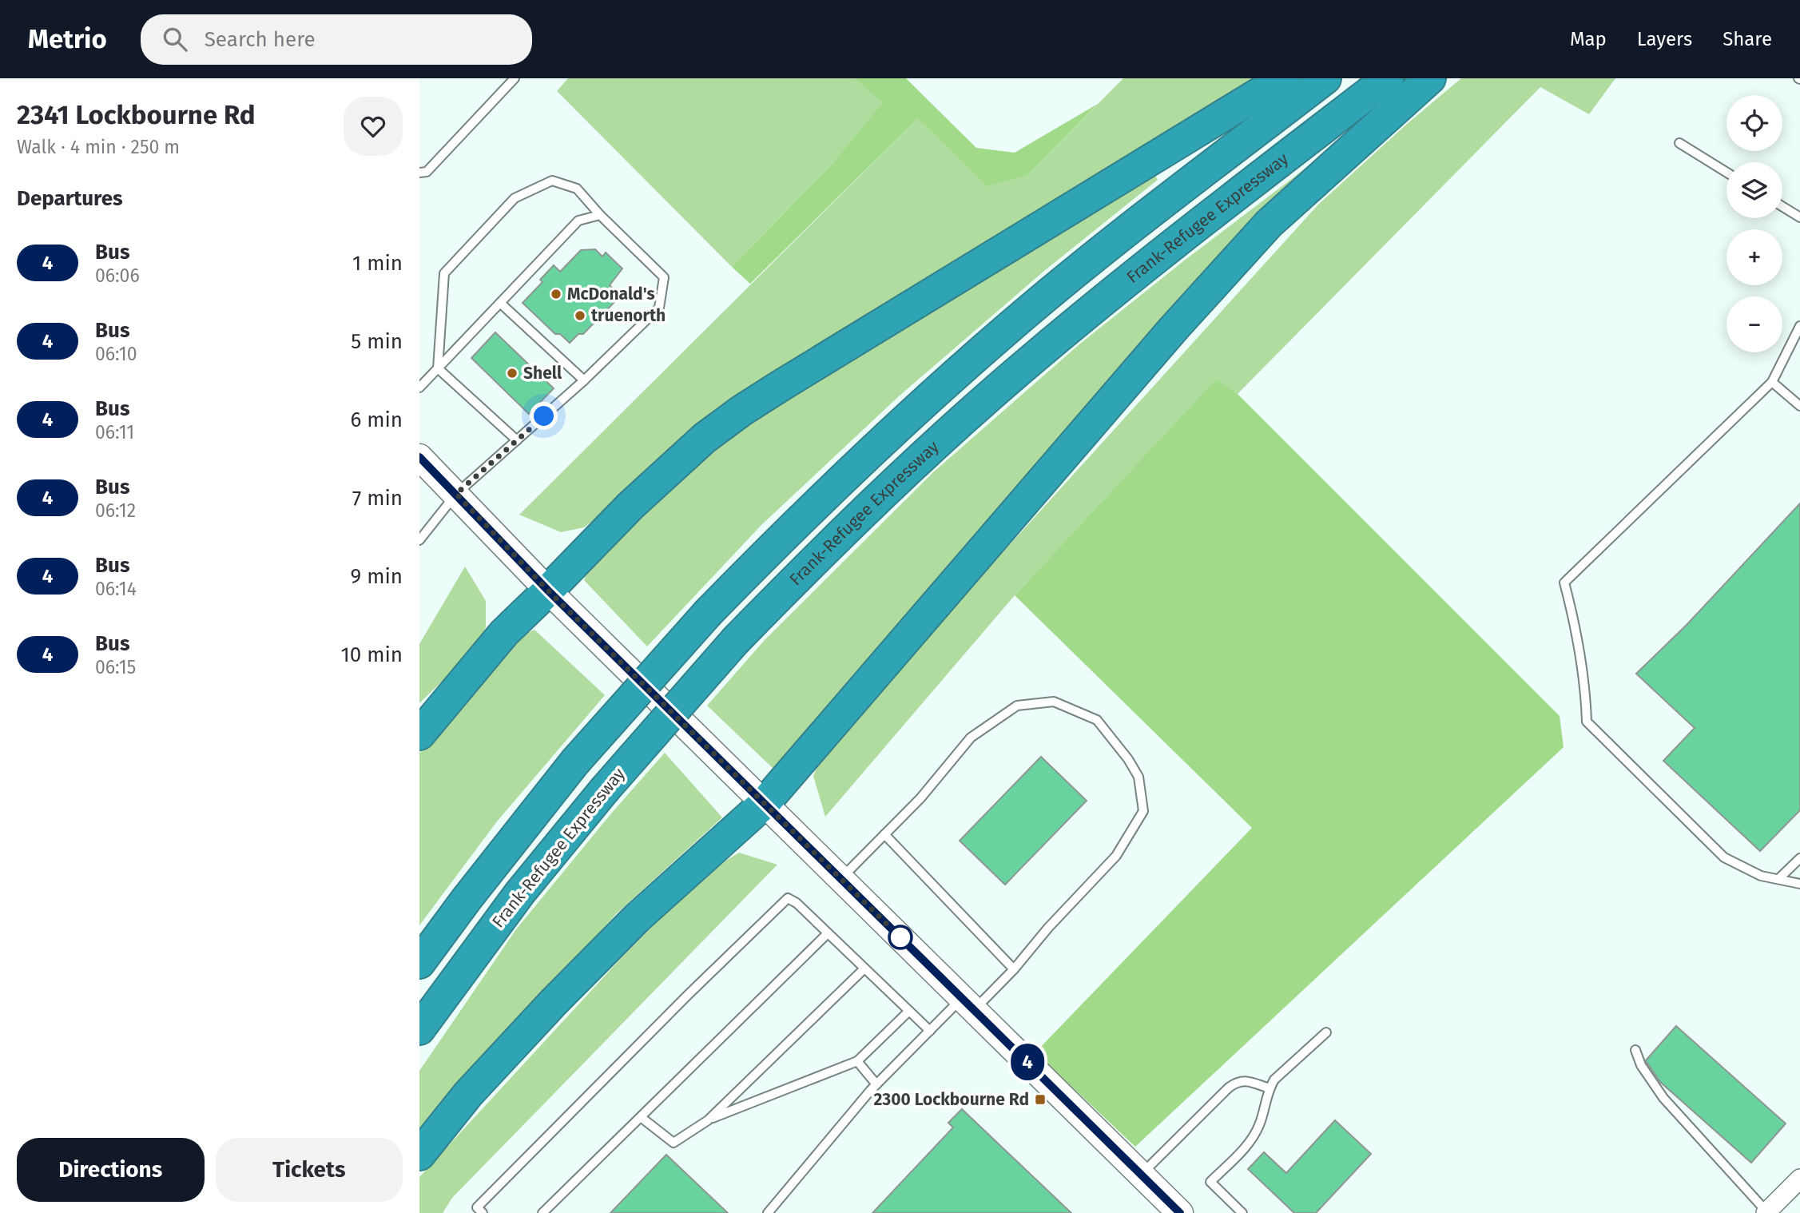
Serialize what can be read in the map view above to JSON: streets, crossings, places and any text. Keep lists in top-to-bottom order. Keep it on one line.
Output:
{"streets":{"highway":["Frank-Refugee Expressway"]},"places":{"other":["McDonald's","truenorth","Shell"],"transit":["2300 Lockbourne Rd"]},"lines":["bus line 4"],"page":{"header":"Metrio","search":"Search here","nav":["Map","Layers","Share"],"heading":[["2341 Lockbourne Rd","Walk · 4 min · 250 m"],"Departures"],"on_map":"4","map_buttons":["+","−"],"list":[{"mark":"4","name":"Bus","note":"06:06","value":"1 min"},{"mark":"4","name":"Bus","note":"06:10","value":"5 min"},{"mark":"4","name":"Bus","note":"06:11","value":"6 min"},{"mark":"4","name":"Bus","note":"06:12","value":"7 min"},{"mark":"4","name":"Bus","note":"06:14","value":"9 min"},{"mark":"4","name":"Bus","note":"06:15","value":"10 min"}],"buttons":["Directions","Tickets"]}}
